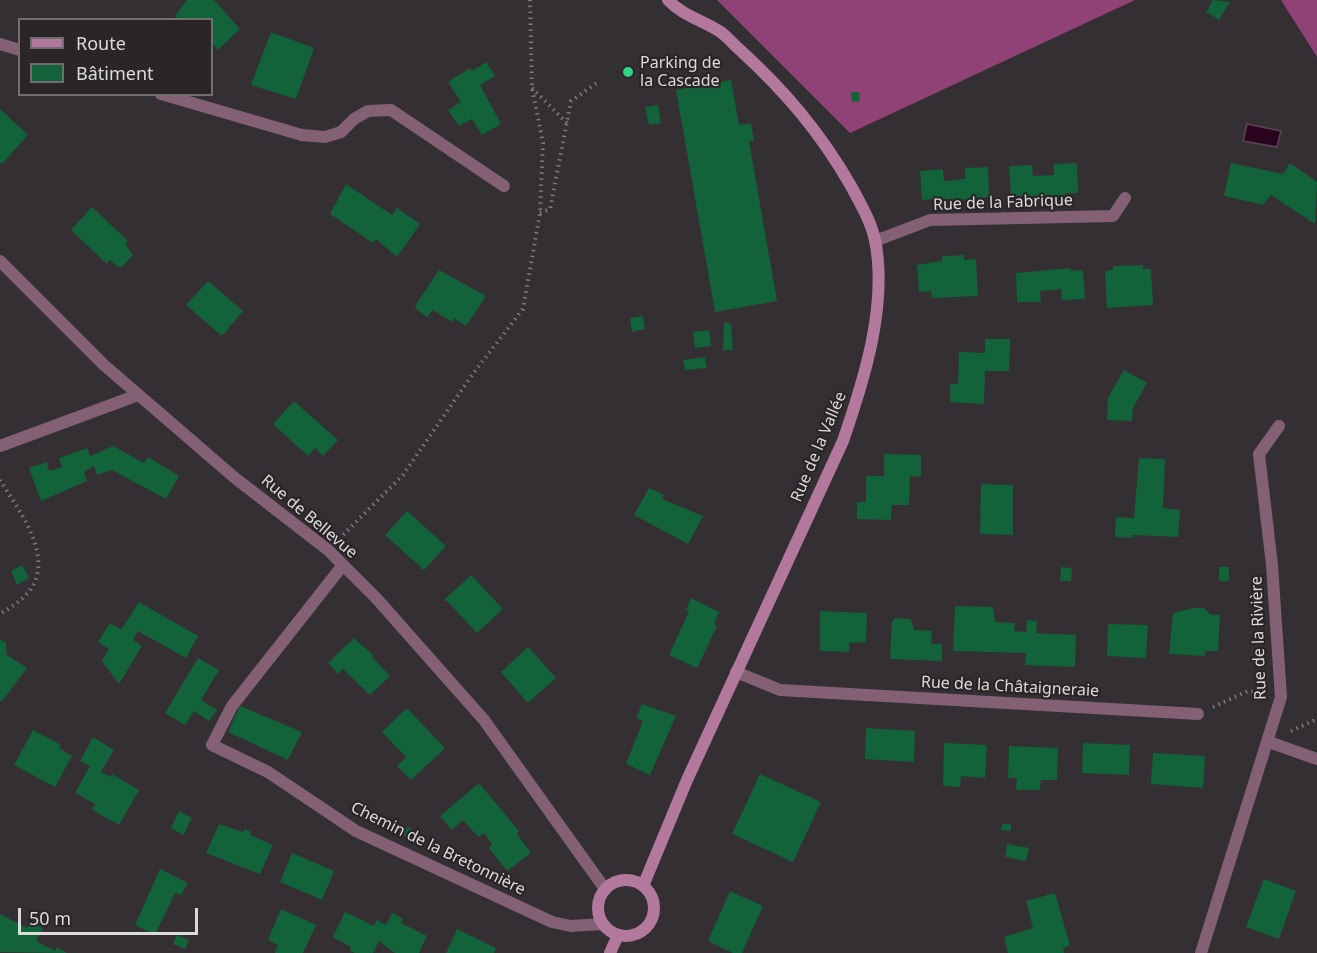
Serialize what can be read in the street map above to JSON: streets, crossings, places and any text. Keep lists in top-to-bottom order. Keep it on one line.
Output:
{"streets":{"street":["Rue de la Fabrique","Rue de la Vallée","Rue de Bellevue","Rue de la Rivière","Rue de la Châtaigneraie","Chemin de la Bretonnière"]},"crossings":[["Rue de la Fabrique","Rue de la Vallée"],["Rue de la Vallée","Rue de Bellevue"],["Rue de la Vallée","Rue de la Châtaigneraie"],["Rue de la Vallée","Chemin de la Bretonnière"],["Rue de Bellevue","Chemin de la Bretonnière"]],"places":["Parking de la Cascade"],"legend":["Route","Bâtiment"],"scale_bar":"50 m"}
